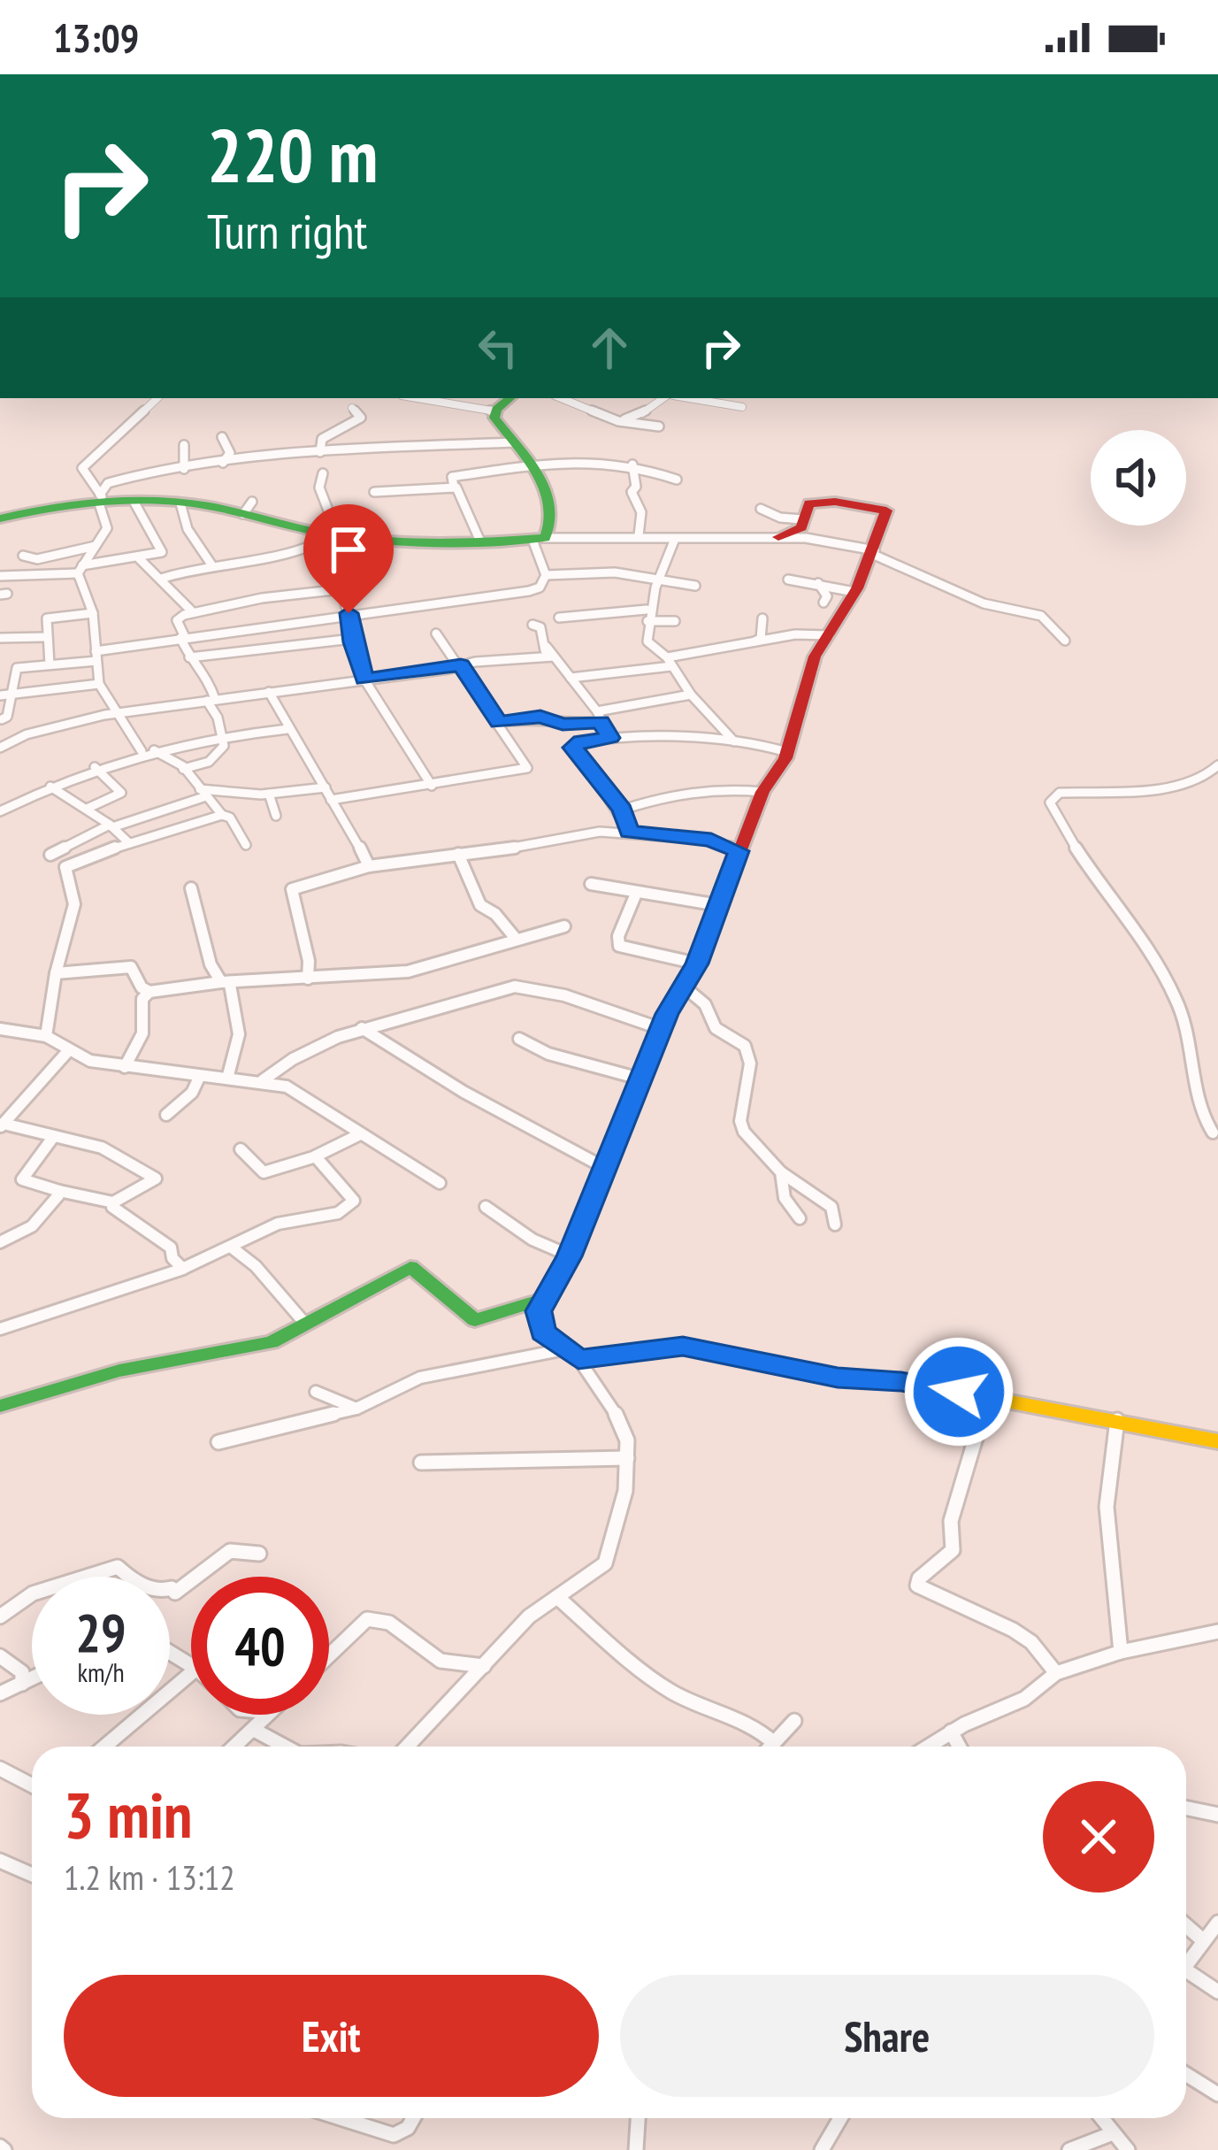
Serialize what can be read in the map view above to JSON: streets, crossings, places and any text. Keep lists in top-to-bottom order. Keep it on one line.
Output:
{"page":{"status":"13:09","turn":["220 m","Turn right"],"speed":"29 km/h","limit":"40","heading":["3 min","1.2 km · 13:12"],"buttons":["Exit","Share"]}}
